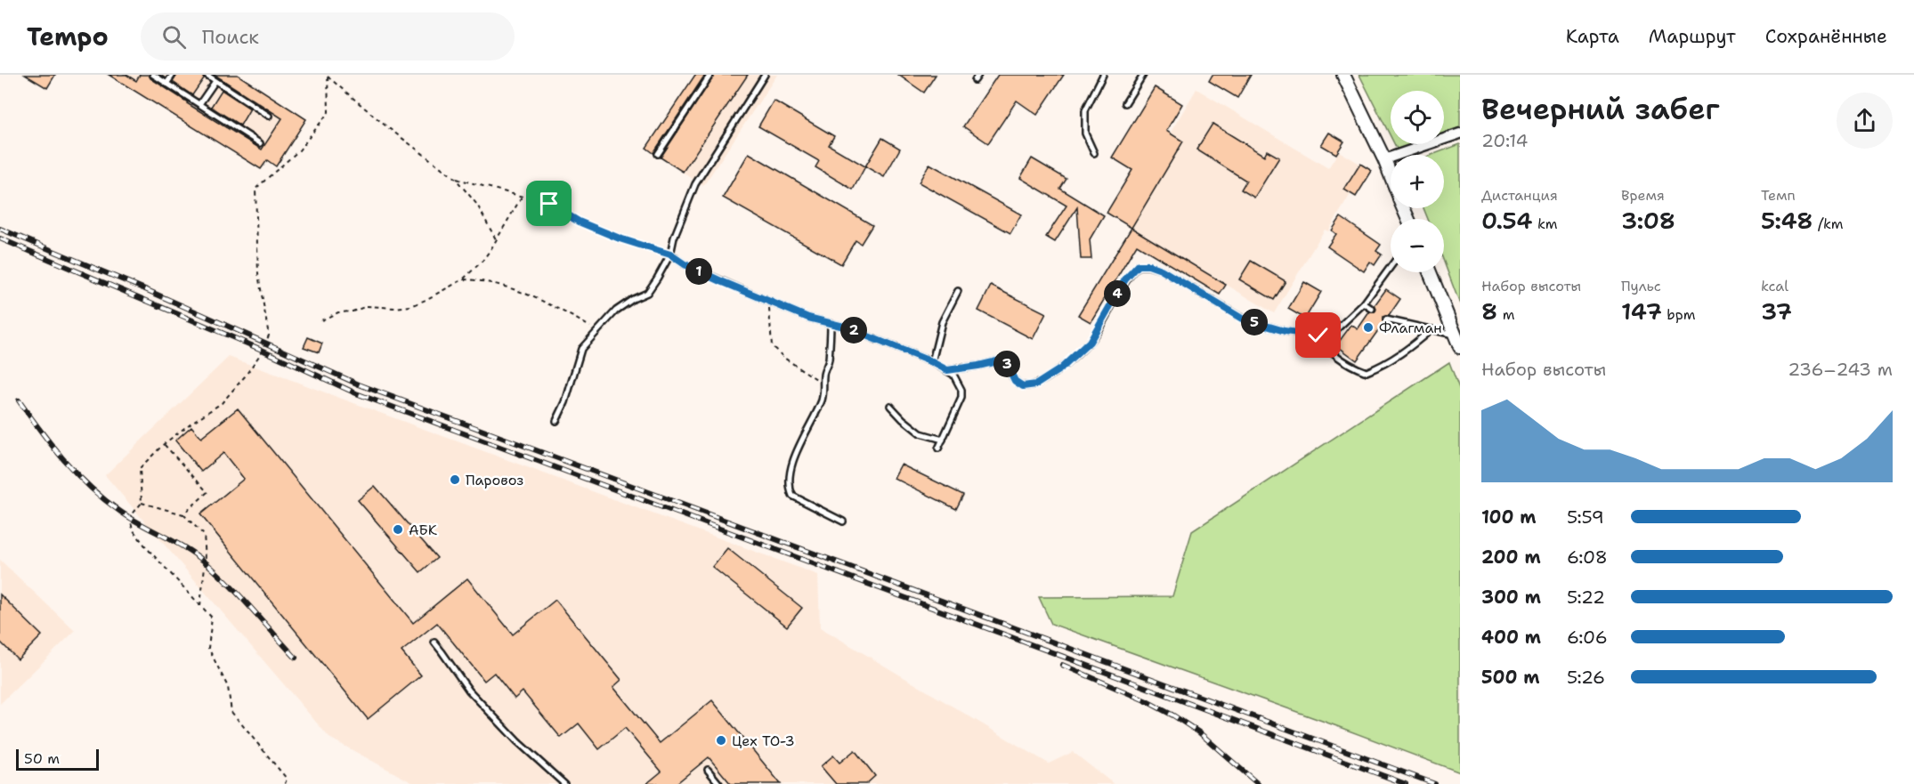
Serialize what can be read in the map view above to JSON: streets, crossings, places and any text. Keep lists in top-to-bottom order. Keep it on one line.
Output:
{"places":["Флагман","Паровоз","АБК","Цех ТО-3"],"scale_bar":"50 m","page":{"header":"Tempo","search":"Поиск","nav":["Карта","Маршрут","Сохранённые"],"heading":["Вечерний забег","20:14"],"map_buttons":["+","−"],"stats":[["Дистанция","0.54 km"],["Время","3:08"],["Темп","5:48 /km"],["Набор высоты","8 m"],["Пульс","147 bpm"],["kcal","37"]],"pins":["1","4","5","2","3"],"chart":["Набор высоты","236–243 m"],"list":[{"name":"100 m","note":"5:59"},{"name":"200 m","note":"6:08"},{"name":"300 m","note":"5:22"},{"name":"400 m","note":"6:06"},{"name":"500 m","note":"5:26"}],"scale":"50 m"}}
